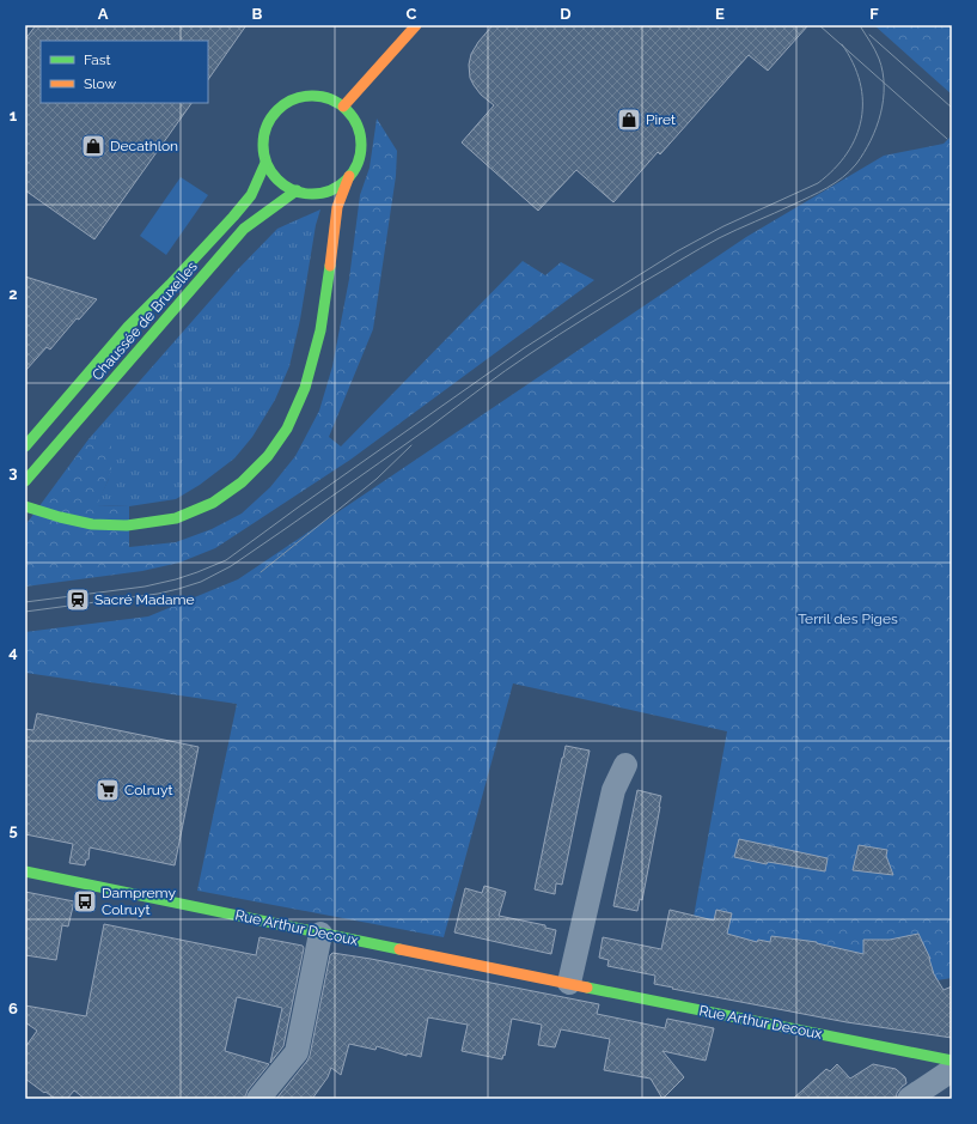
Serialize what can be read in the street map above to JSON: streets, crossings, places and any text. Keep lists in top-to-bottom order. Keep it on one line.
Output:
{"streets":{"main road":["Chaussée de Bruxelles","Rue Arthur Decoux"]},"parks":["Terril des Piges"],"places":{"shop":["Piret","Decathlon"],"station":["Sacré Madame"],"supermarket":["Colruyt"],"bus stop":["Dampremy Colruyt"]},"legend":["Fast","Slow"],"grid":{"columns":["A","B","C","D","E","F"],"rows":["1","2","3","4","5","6"]}}
